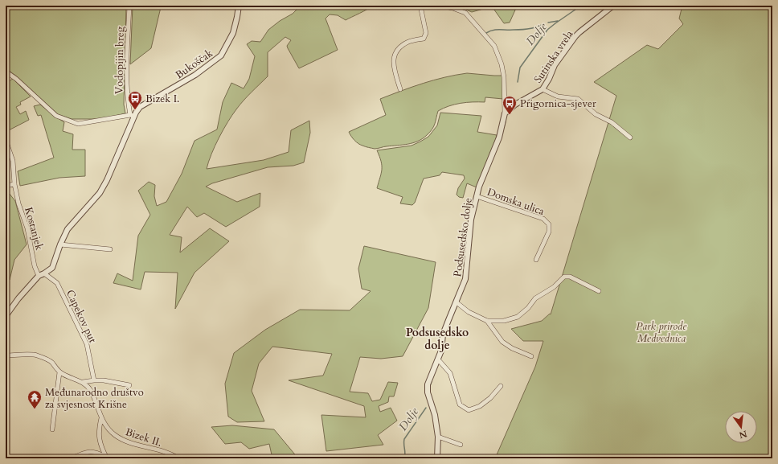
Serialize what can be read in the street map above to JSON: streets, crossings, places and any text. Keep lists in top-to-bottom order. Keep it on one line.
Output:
{"streets":{"street":["Sutinska vrela","Vodopijin breg","Bukoščak","Domska ulica","Kostanjek","Podsusedsko dolje","Capekov put","Bizek II."]},"crossings":[["Sutinska vrela","Podsusedsko dolje"],["Vodopijin breg","Bukoščak"],["Domska ulica","Podsusedsko dolje"]],"districts":["Podsusedsko dolje"],"water":["Dolje"],"parks":["Park prirode Medvednica"],"places":{"bus stop":["Bizek I.","Prigornica-sjever"],"temple":["Međunarodno društvo za svjesnost Krišne"]},"north":"bottom"}
